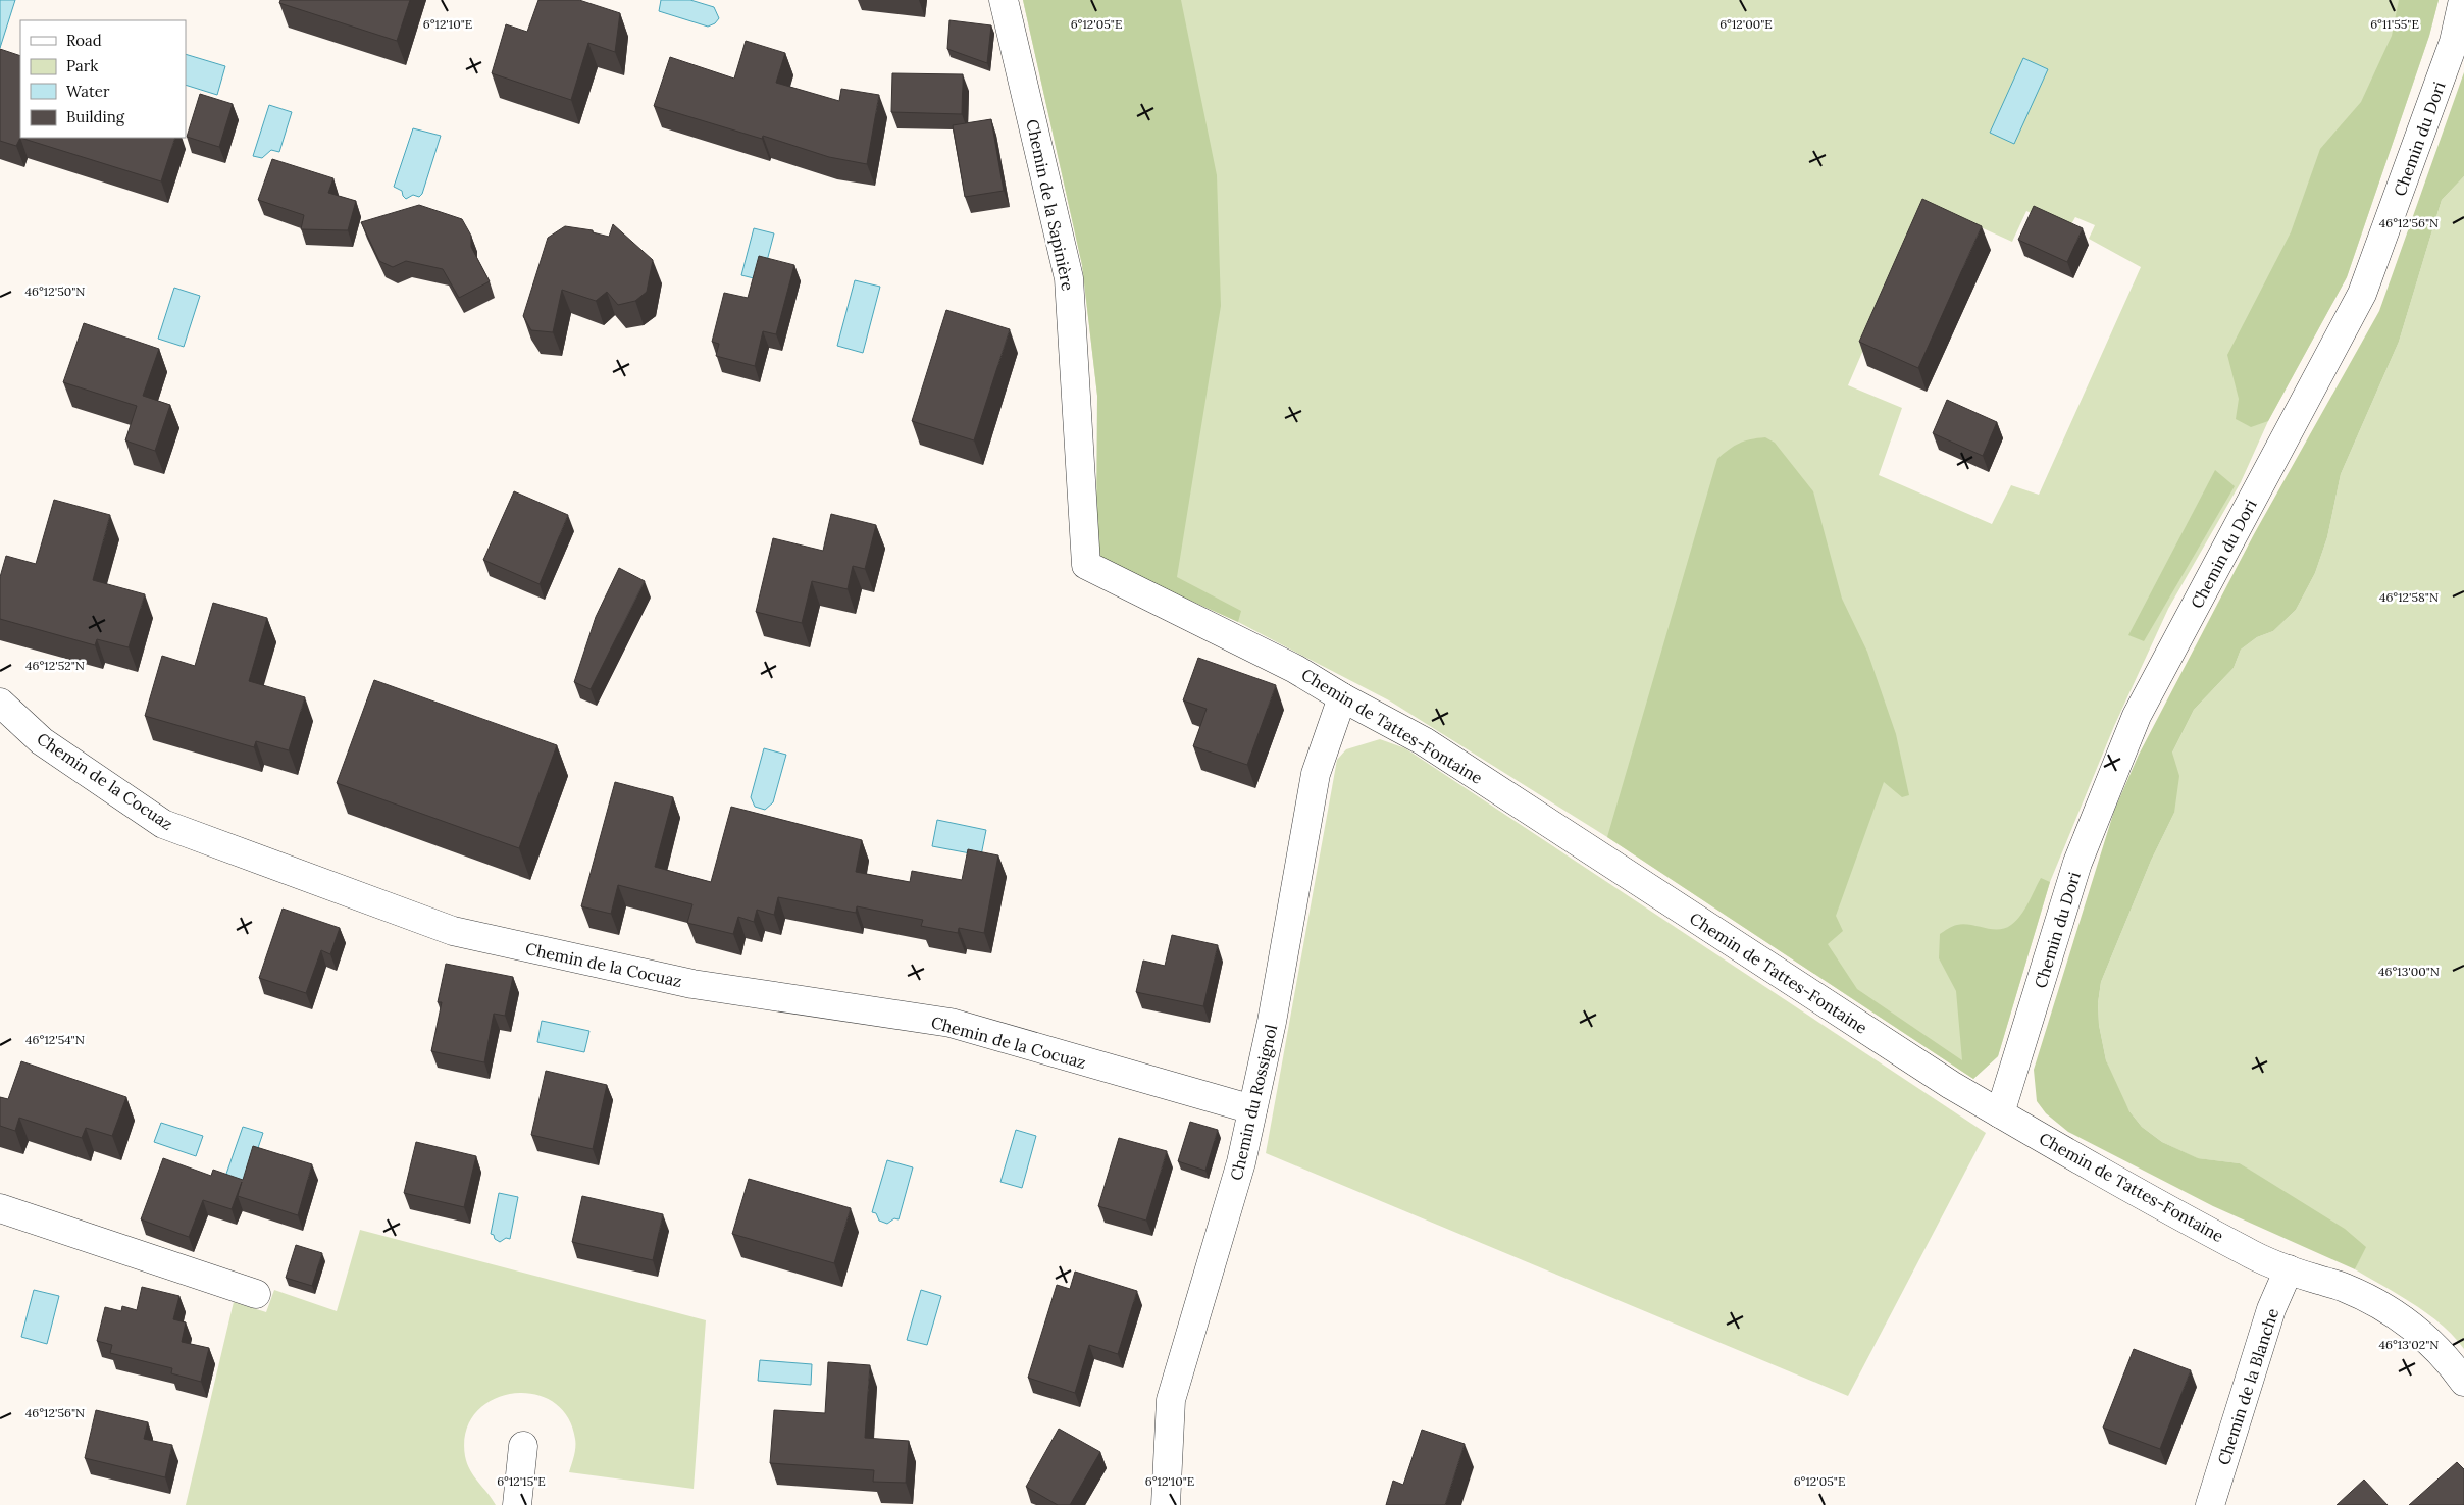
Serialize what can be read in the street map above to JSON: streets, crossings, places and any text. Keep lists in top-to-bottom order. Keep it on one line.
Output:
{"streets":{"street":["Chemin du Dori","Chemin de la Sapinière","Chemin de Tattes-Fontaine","Chemin de la Cocuaz","Chemin du Rossignol","Chemin de la Blanche"]},"crossings":[["Chemin du Dori","Chemin de Tattes-Fontaine"],["Chemin de la Sapinière","Chemin de Tattes-Fontaine"],["Chemin de Tattes-Fontaine","Chemin du Rossignol"],["Chemin de Tattes-Fontaine","Chemin de la Blanche"],["Chemin de la Cocuaz","Chemin du Rossignol"]],"legend":["Road","Park","Water","Building"],"coordinates":["6°12'10\"E","6°12'05\"E","6°12'00\"E","6°11'55\"E","46°12'56\"N","46°12'50\"N","46°12'58\"N","46°12'52\"N","46°13'00\"N","46°12'54\"N","46°13'02\"N","6°12'15\"E"]}
